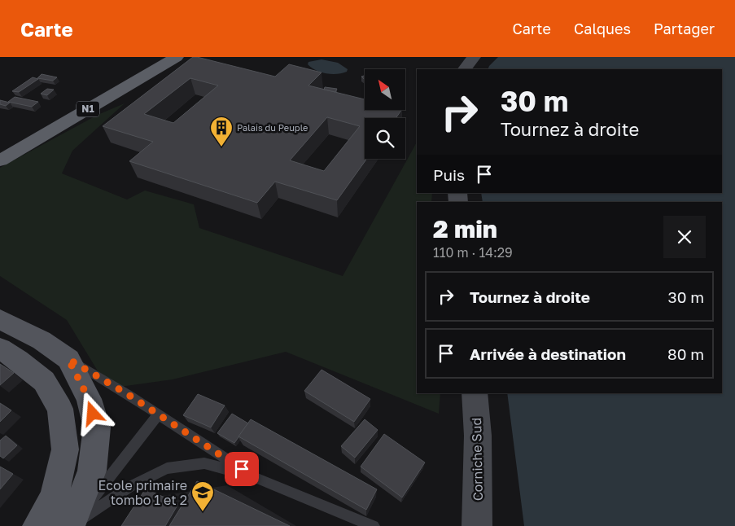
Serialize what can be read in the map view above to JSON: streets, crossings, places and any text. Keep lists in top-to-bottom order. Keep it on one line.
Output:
{"streets":{"highway":["N1"],"main road":["Corniche Sud"]},"places":{"building":["Palais du Peuple"],"school or university":["Ecole primaire tombo 1 et 2"]},"north":"top left","page":{"header":"Carte","nav":["Carte","Calques","Partager"],"turn":["30 m","Tournez à droite"],"then":"Puis","heading":["2 min","110 m · 14:29"],"list":[{"name":"Tournez à droite","value":"30 m"},{"name":"Arrivée à destination","value":"80 m"}]}}
